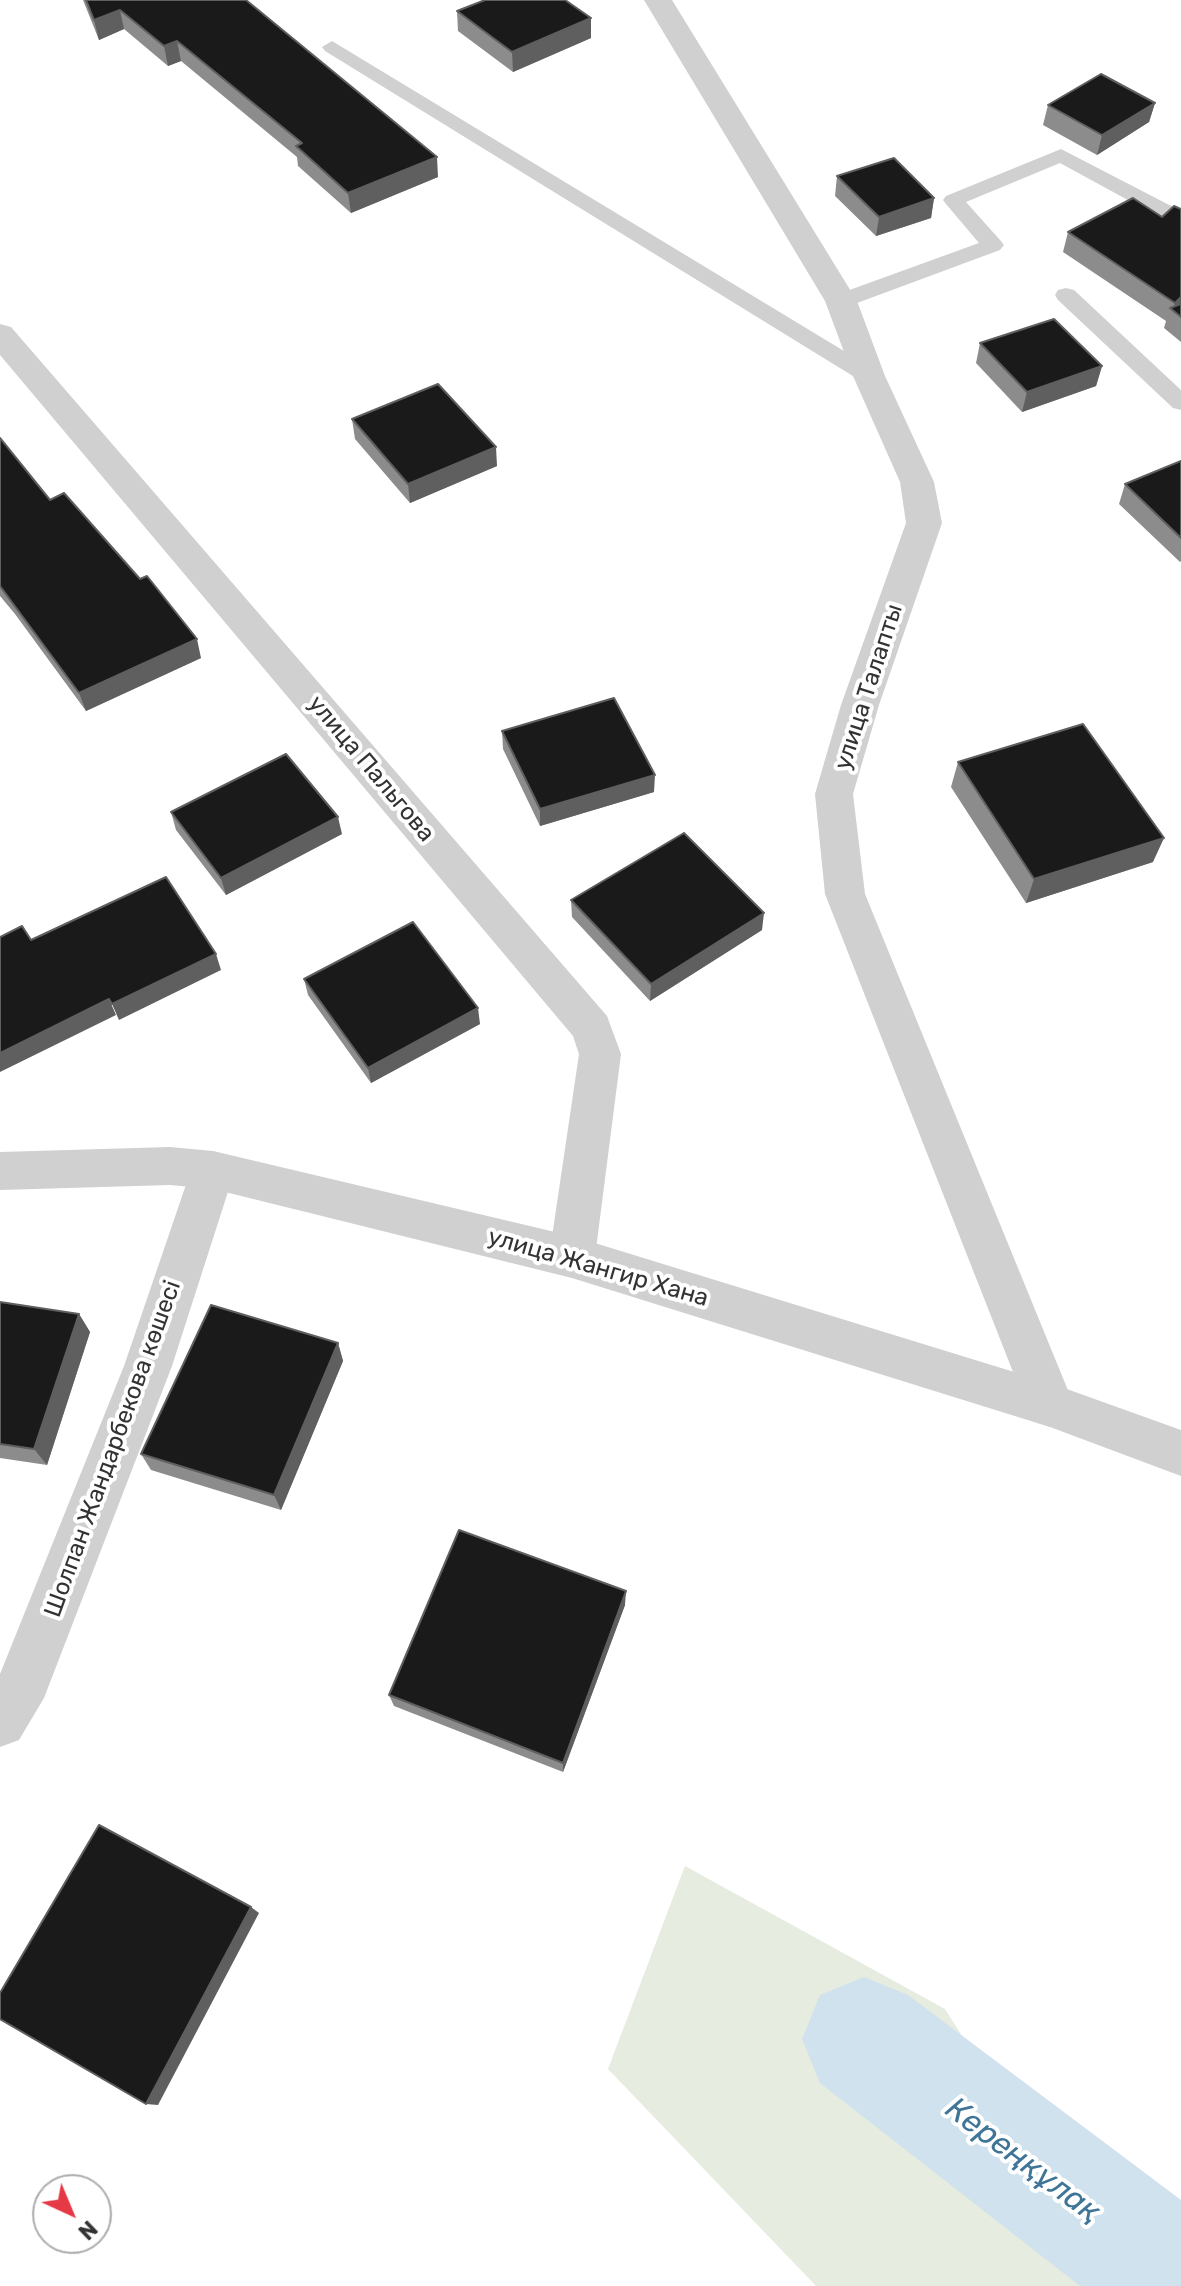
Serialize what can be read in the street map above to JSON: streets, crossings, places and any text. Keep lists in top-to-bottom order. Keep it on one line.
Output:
{"streets":{"street":["улица Талапты","улица Пальгова","улица Жангир Хана","Шолпан Жандарбекова көшесі"]},"crossings":[["улица Талапты","улица Жангир Хана"],["улица Пальгова","улица Жангир Хана"],["улица Жангир Хана","Шолпан Жандарбекова көшесі"]],"water":["Кереңқұлақ"],"north":"bottom right"}
